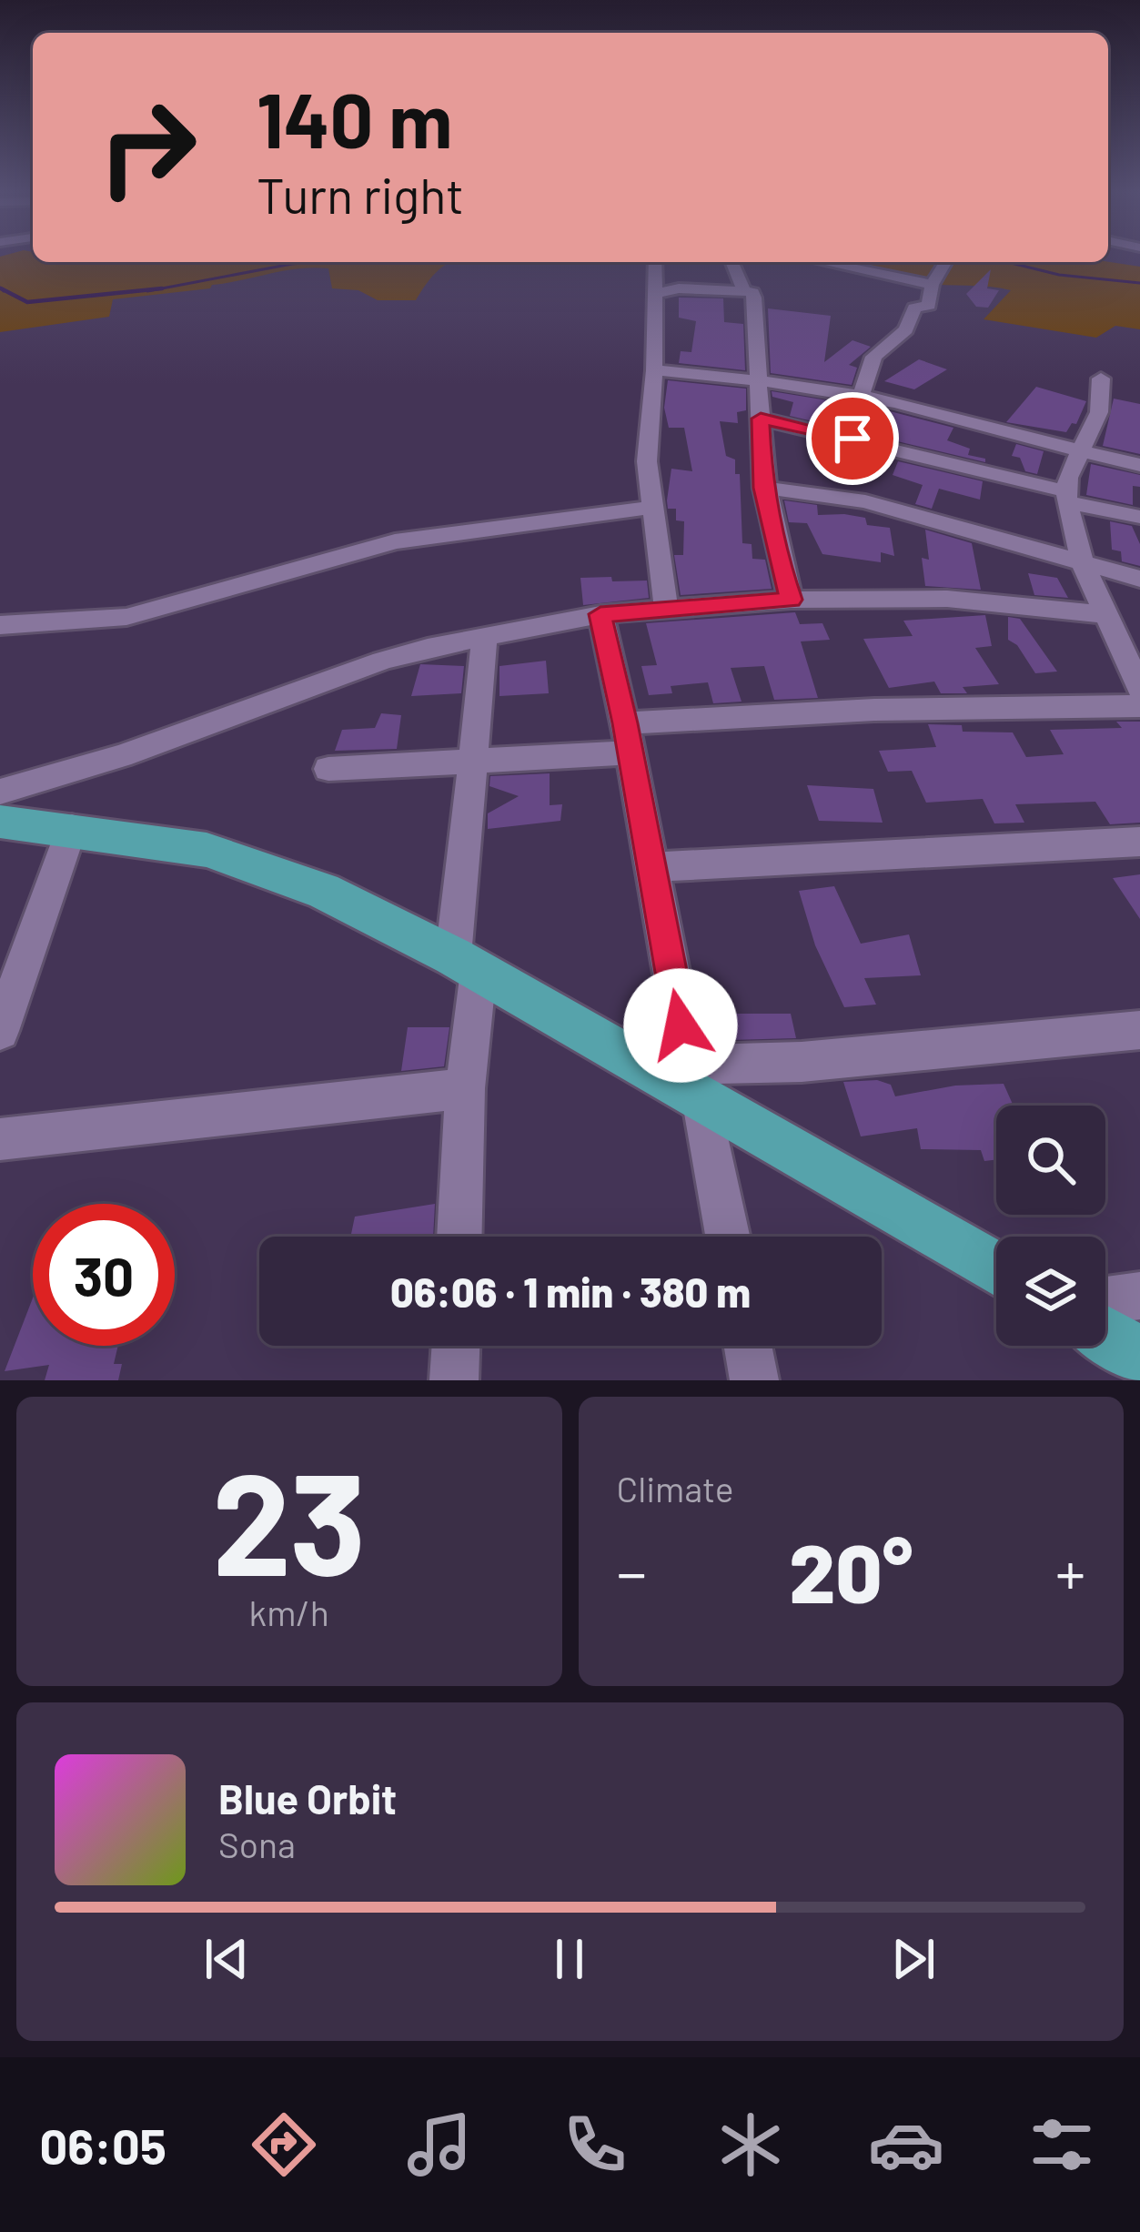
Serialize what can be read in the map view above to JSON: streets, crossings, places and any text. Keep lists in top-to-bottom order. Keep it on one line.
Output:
{"page":{"turn":["140 m","Turn right"],"limit":"30","trip":"06:06 · 1 min · 380 m","tile":[["23","km/h"],"Climate"],"heat":["−","20°","+"],"song":["Blue Orbit","Sona"],"tabs":"06:05"}}
